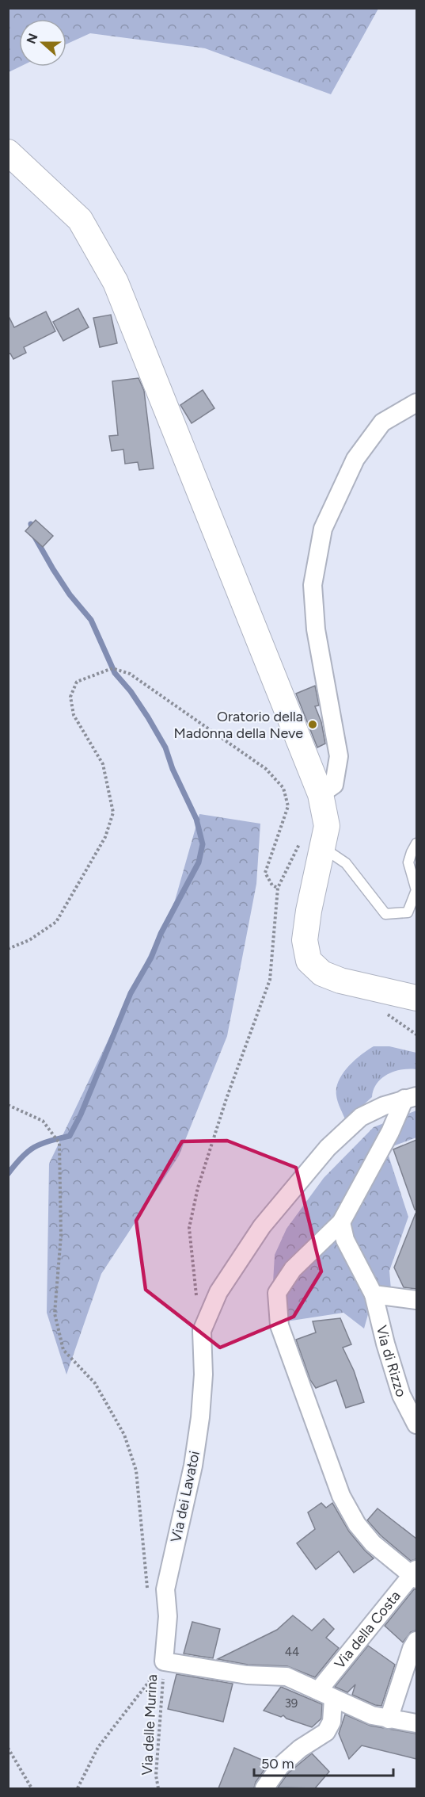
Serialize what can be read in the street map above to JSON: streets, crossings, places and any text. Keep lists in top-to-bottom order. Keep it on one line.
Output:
{"streets":{"street":["Via di Rizzo","Via dei Lavatoi","Via della Costa"],"path":["Via delle Murina"]},"crossings":[["Via dei Lavatoi","Via delle Murina"]],"places":["Oratorio della Madonna della Neve"],"house_numbers":["44","39"],"scale_bar":"50 m","north":"left"}
